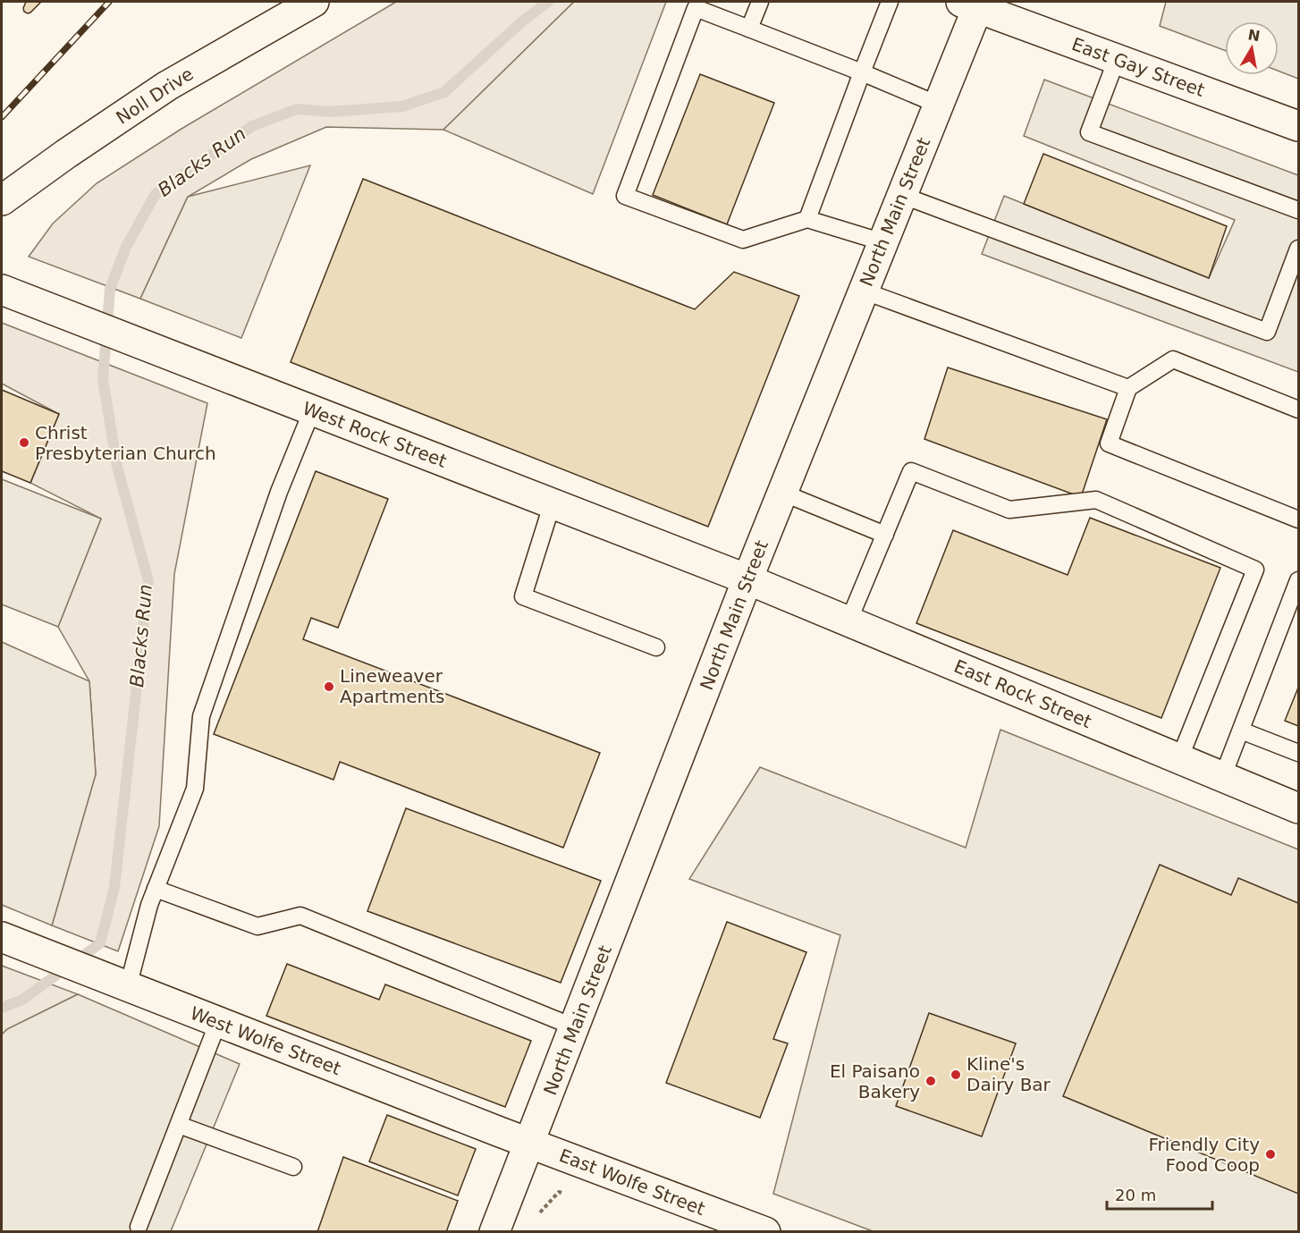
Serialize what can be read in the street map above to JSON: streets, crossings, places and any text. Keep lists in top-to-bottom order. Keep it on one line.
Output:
{"streets":{"street":["East Gay Street","Noll Drive","North Main Street","West Rock Street","East Rock Street","West Wolfe Street","East Wolfe Street"]},"crossings":[["East Gay Street","North Main Street"],["North Main Street","West Rock Street"],["North Main Street","East Rock Street"],["North Main Street","West Wolfe Street"],["North Main Street","East Wolfe Street"],["West Rock Street","East Rock Street"],["West Wolfe Street","East Wolfe Street"]],"water":["Blacks Run"],"places":["Christ Presbyterian Church","Lineweaver Apartments","Kline's Dairy Bar","El Paisano Bakery","Friendly City Food Coop"],"scale_bar":"20 m","north":"top"}
